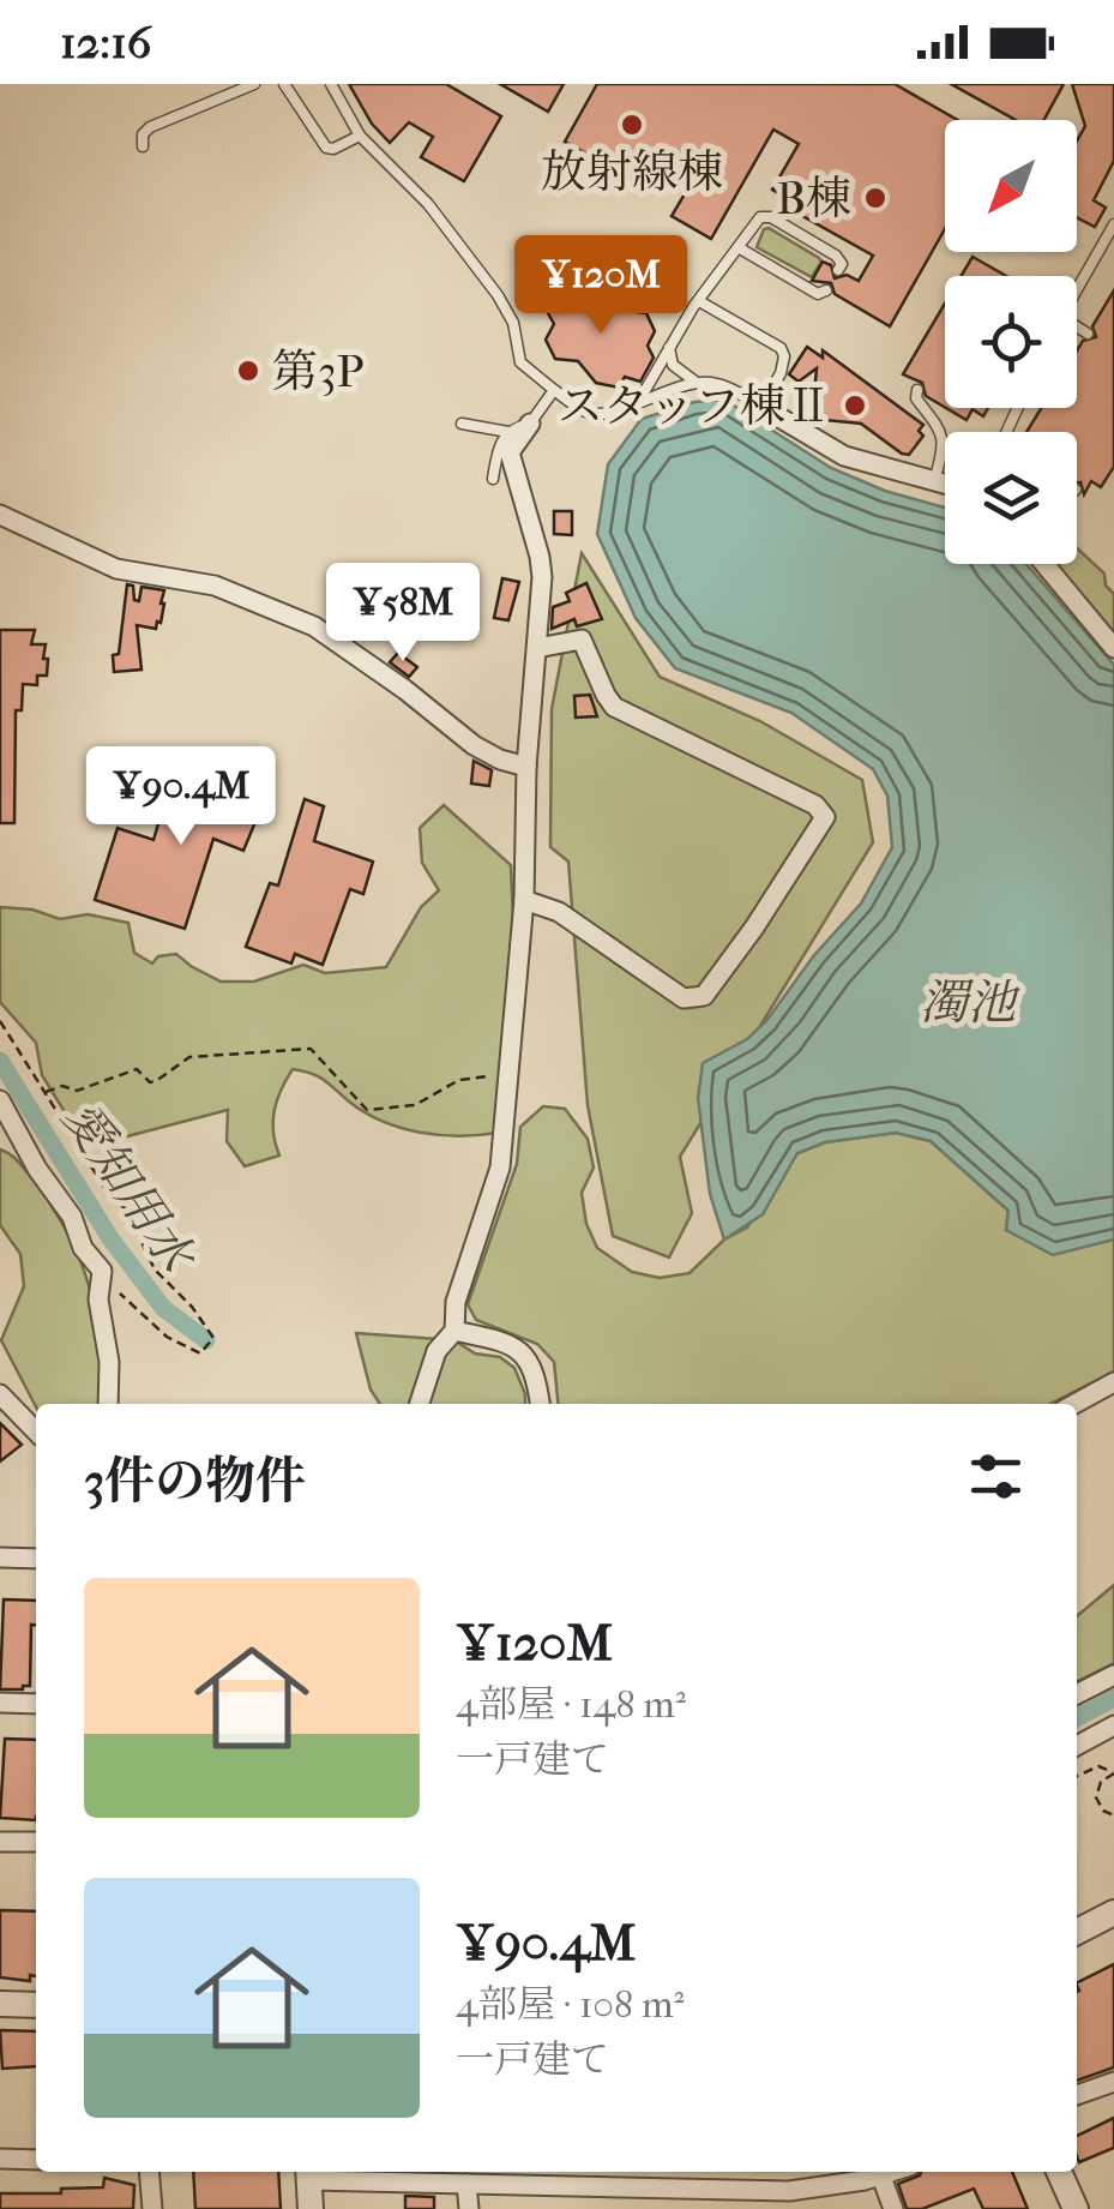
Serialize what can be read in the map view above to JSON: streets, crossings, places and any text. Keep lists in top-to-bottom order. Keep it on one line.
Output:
{"water":["濁池","愛知用水"],"places":["放射線棟","B棟","第3P","スタッフ棟Ⅱ"],"north":"bottom left","page":{"status":"12:16","price":["¥120M","¥58M","¥90.4M"],"heading":"3件の物件","list":[{"name":"¥120M","note":"4部屋 · 148 m² · 一戸建て"},{"name":"¥90.4M","note":"4部屋 · 108 m² · 一戸建て"}]}}
